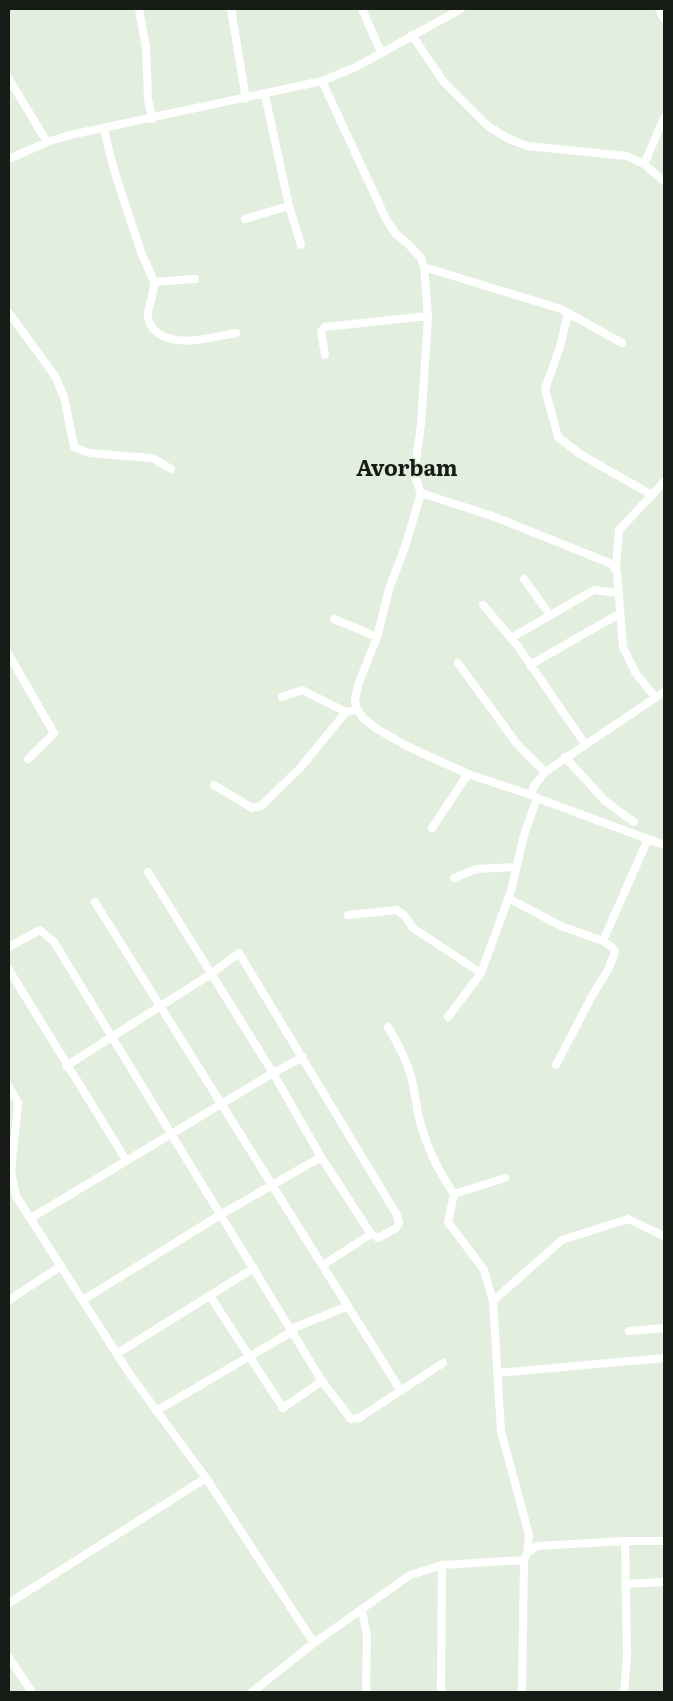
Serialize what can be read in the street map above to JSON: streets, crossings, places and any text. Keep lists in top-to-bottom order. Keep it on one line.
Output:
{"districts":["Avorbam"]}
